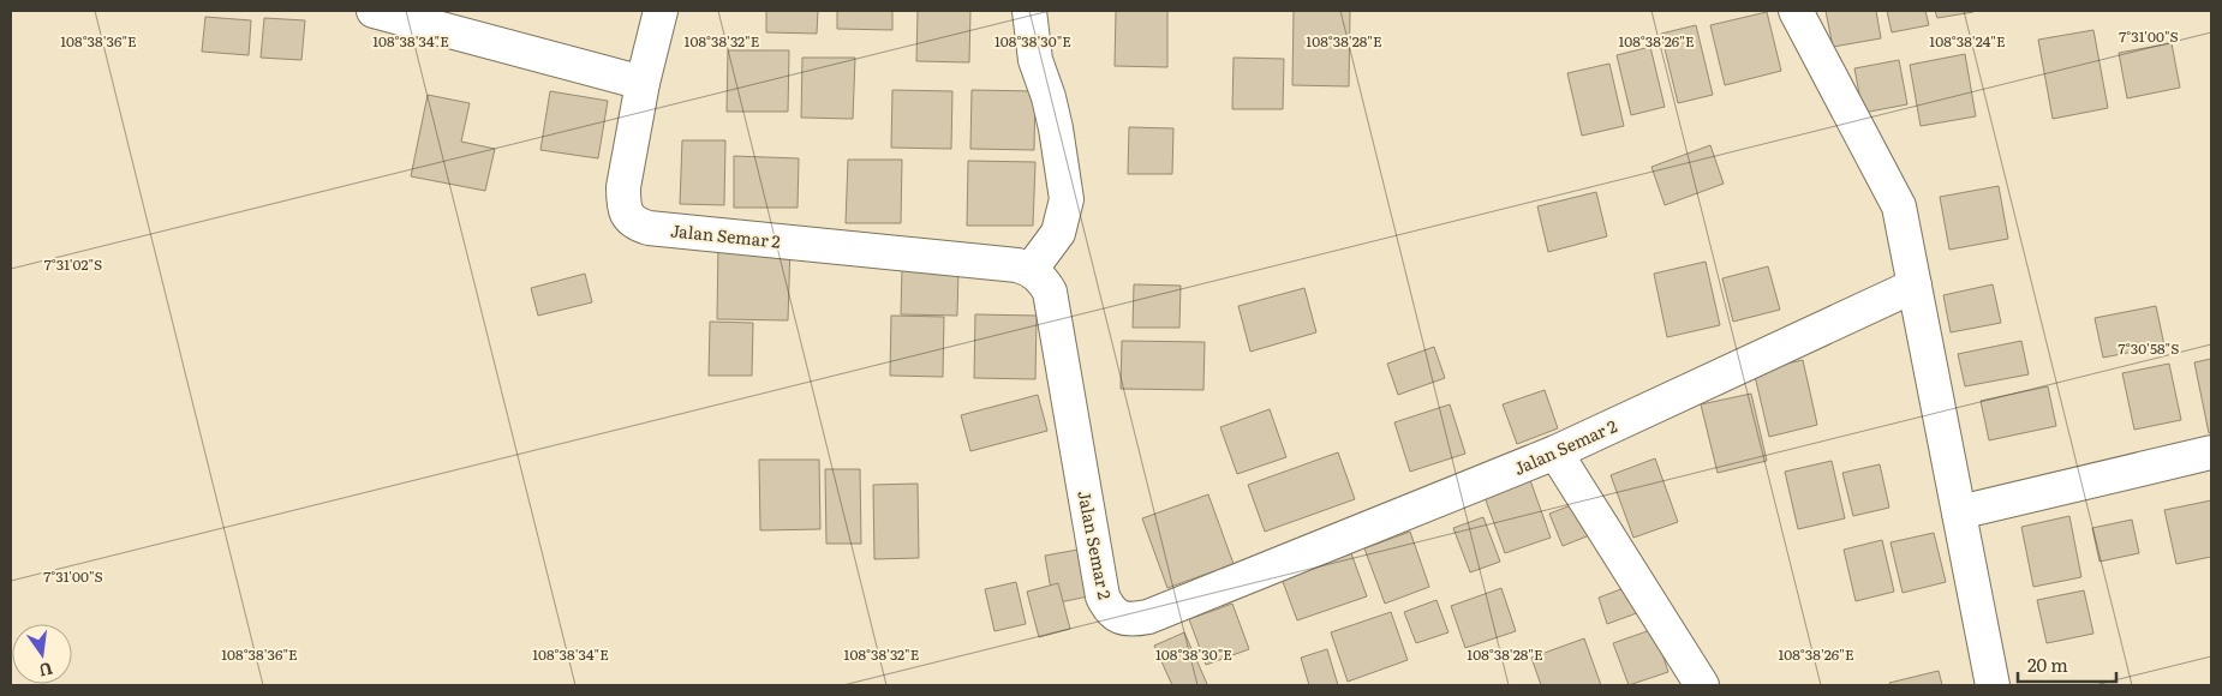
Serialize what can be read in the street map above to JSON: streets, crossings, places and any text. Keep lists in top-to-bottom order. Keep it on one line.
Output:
{"streets":{"street":["Jalan Semar 2"]},"scale_bar":"20 m","north":"bottom","coordinates":["7°31'00\"S","108°38'30\"E","108°38'26\"E","108°38'24\"E","108°38'36\"E","108°38'34\"E","108°38'32\"E","108°38'28\"E","7°31'02\"S","7°30'58\"S"]}
